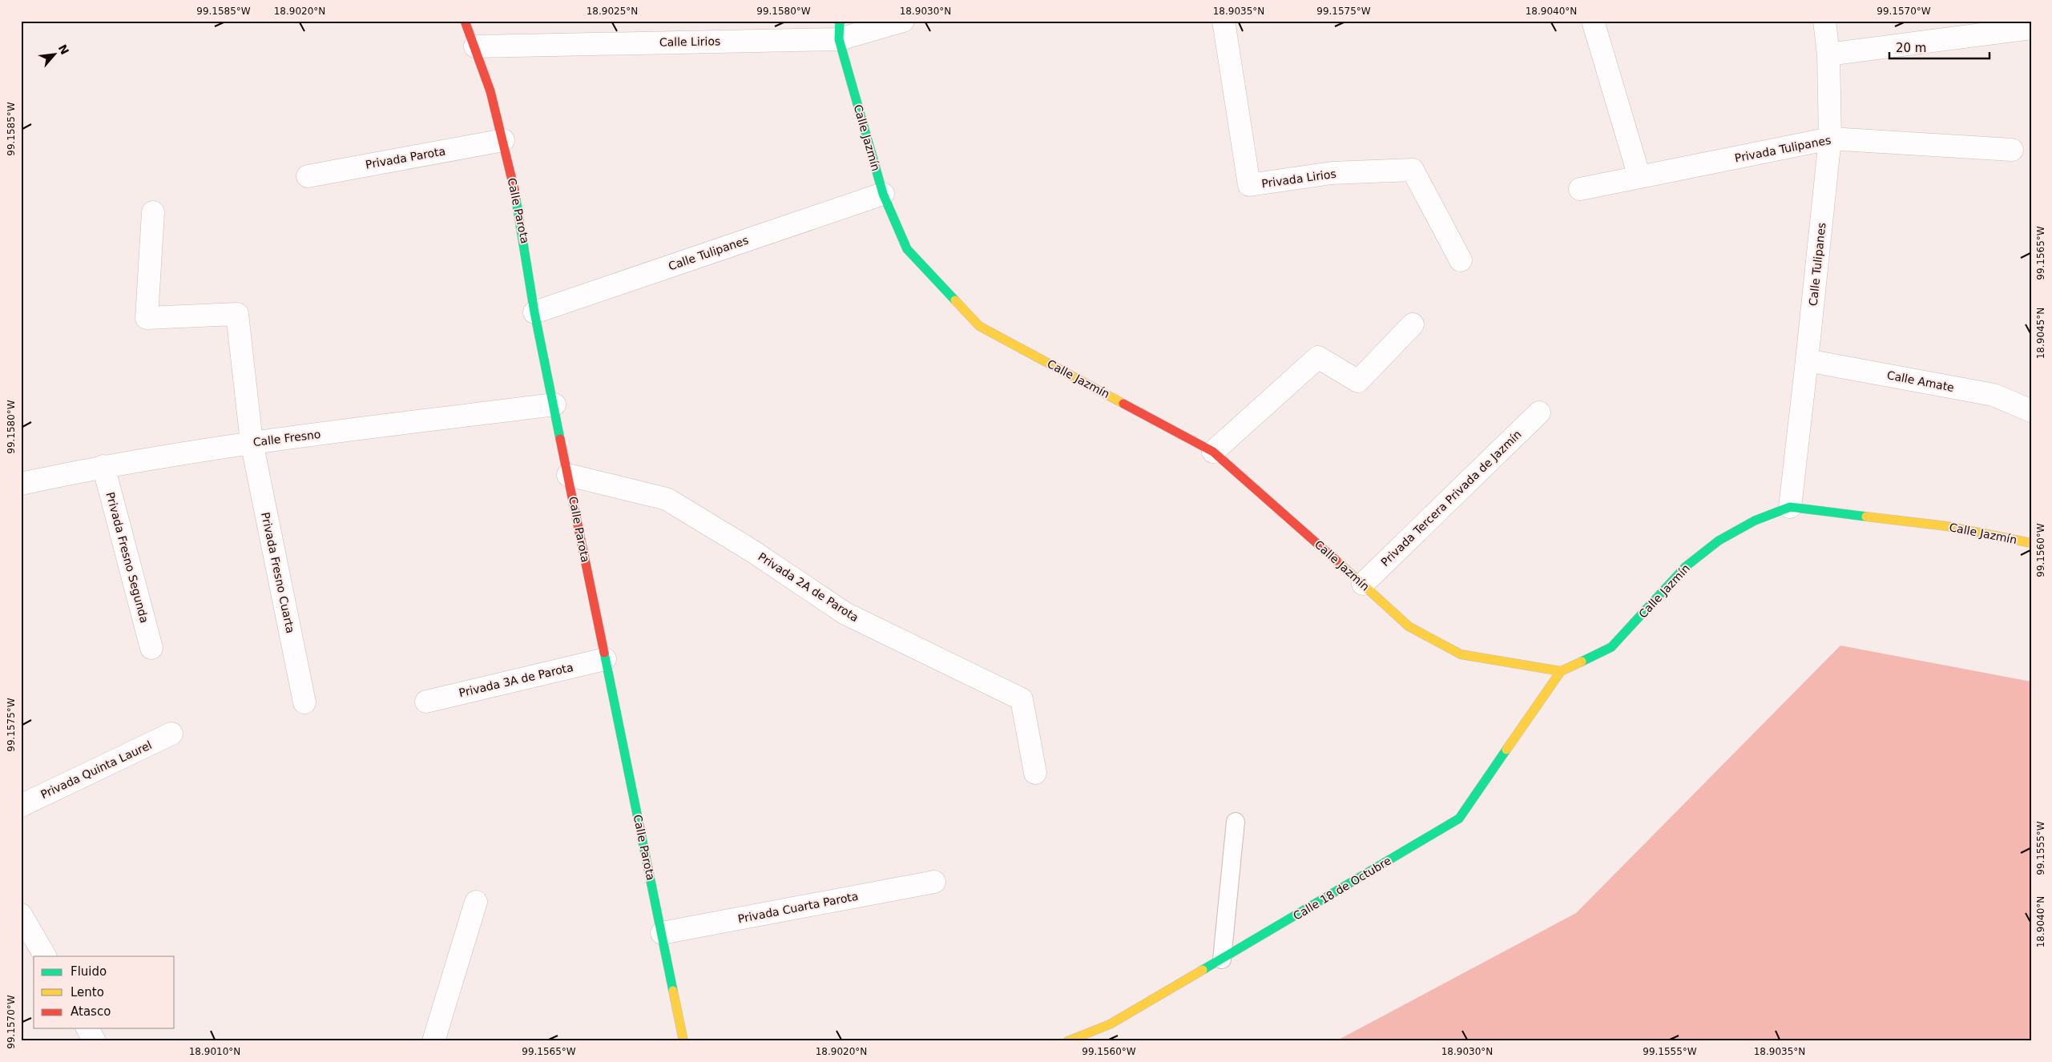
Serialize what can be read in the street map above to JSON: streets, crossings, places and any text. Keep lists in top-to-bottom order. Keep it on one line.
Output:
{"streets":{"street":["Calle Lirios","Calle Jazmín","Privada Tulipanes","Privada Parota","Privada Lirios","Calle Parota","Calle Tulipanes","Calle Amate","Calle Fresno","Privada Tercera Privada de Jazmín","Privada Fresno Segunda","Privada Fresno Cuarta","Privada 2A de Parota","Privada 3A de Parota","Privada Quinta Laurel","Calle 18 de Octubre","Privada Cuarta Parota"]},"crossings":[["Calle Lirios","Calle Jazmín"],["Calle Lirios","Calle Parota"],["Calle Jazmín","Calle Tulipanes"],["Calle Jazmín","Privada Tercera Privada de Jazmín"],["Calle Jazmín","Calle 18 de Octubre"],["Privada Tulipanes","Calle Tulipanes"],["Privada Parota","Calle Parota"],["Calle Parota","Calle Tulipanes"],["Calle Parota","Calle Fresno"],["Calle Parota","Privada 2A de Parota"],["Calle Parota","Privada 3A de Parota"],["Calle Parota","Privada Cuarta Parota"],["Calle Tulipanes","Calle Amate"],["Calle Fresno","Privada Fresno Segunda"],["Calle Fresno","Privada Fresno Cuarta"]],"legend":["Fluido","Lento","Atasco"],"scale_bar":"20 m","north":"top right","coordinates":["99.1585°W","18.9020°N","18.9025°N","99.1580°W","18.9030°N","18.9035°N","99.1575°W","18.9040°N","99.1570°W","99.1565°W","18.9045°N","99.1560°W","99.1555°W","18.9010°N"]}
